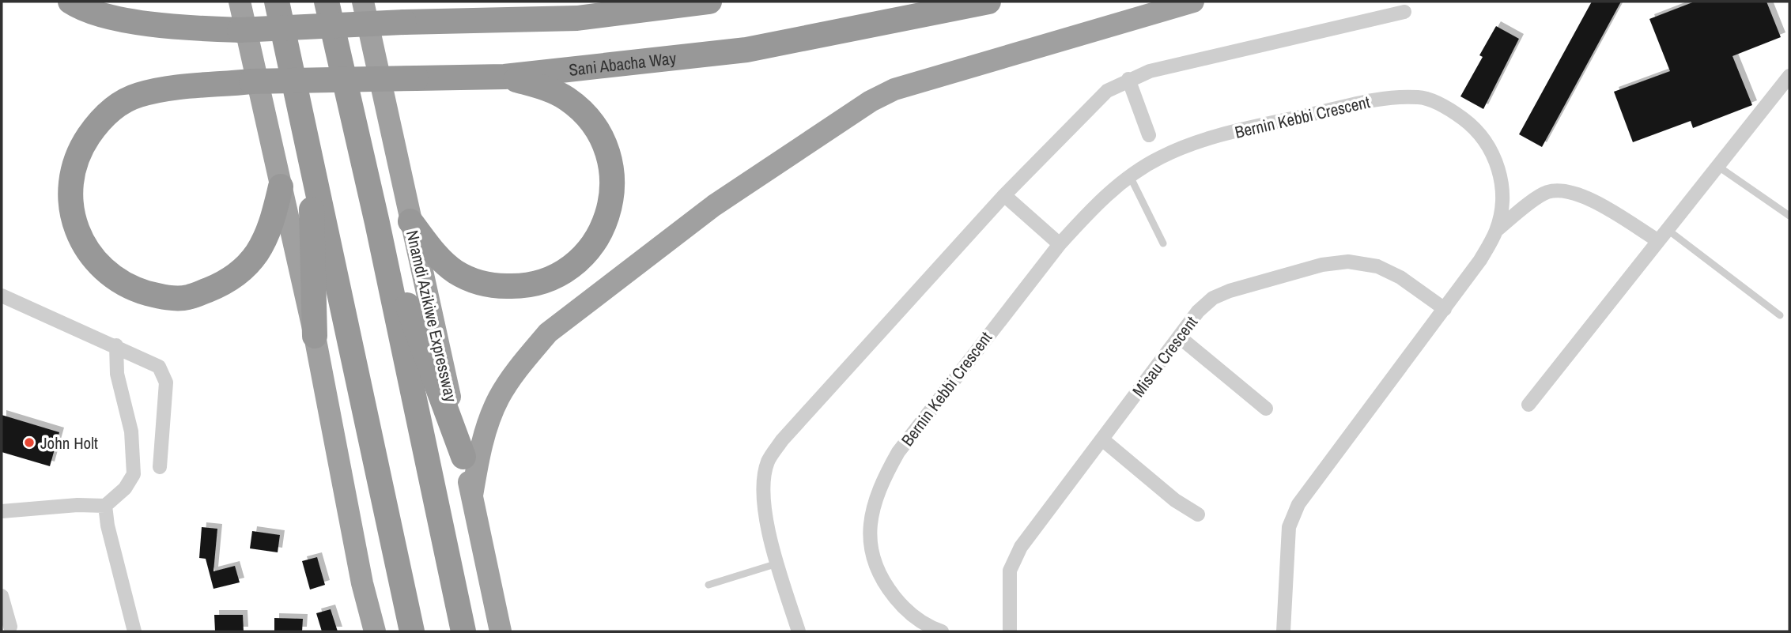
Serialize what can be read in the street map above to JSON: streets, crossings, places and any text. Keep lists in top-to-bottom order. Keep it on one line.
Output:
{"streets":{"highway":["Sani Abacha Way","Nnamdi Azikiwe Expressway"],"street":["Bernin Kebbi Crescent","Misau Crescent"]},"crossings":[["Bernin Kebbi Crescent","Misau Crescent"]],"places":["John Holt"]}
